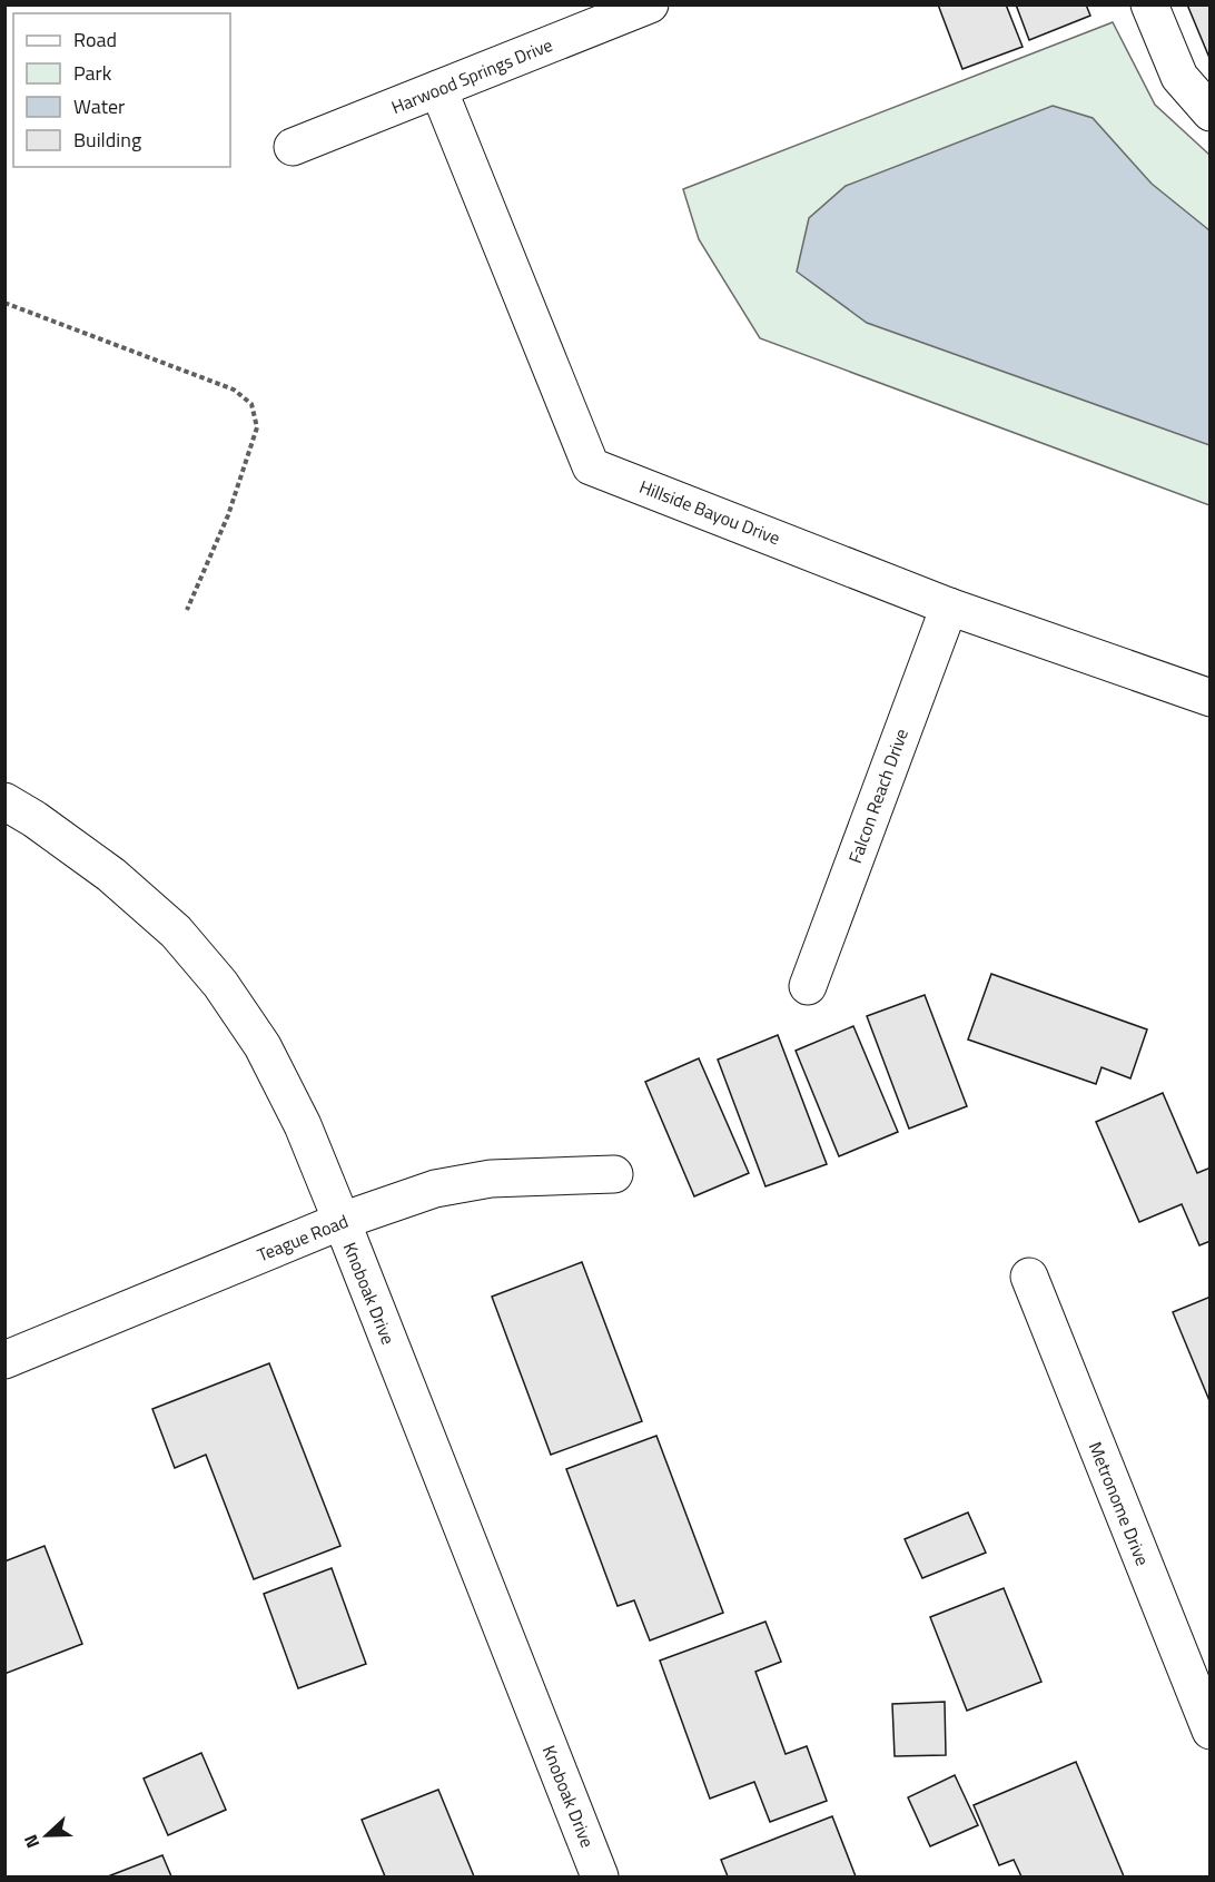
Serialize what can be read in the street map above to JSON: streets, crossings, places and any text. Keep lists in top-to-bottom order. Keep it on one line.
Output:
{"streets":{"street":["Harwood Springs Drive","Hillside Bayou Drive","Falcon Reach Drive","Teague Road","Knoboak Drive","Metronome Drive"]},"crossings":[["Harwood Springs Drive","Hillside Bayou Drive"],["Hillside Bayou Drive","Falcon Reach Drive"],["Teague Road","Knoboak Drive"]],"legend":["Road","Park","Water","Building"],"north":"left"}
